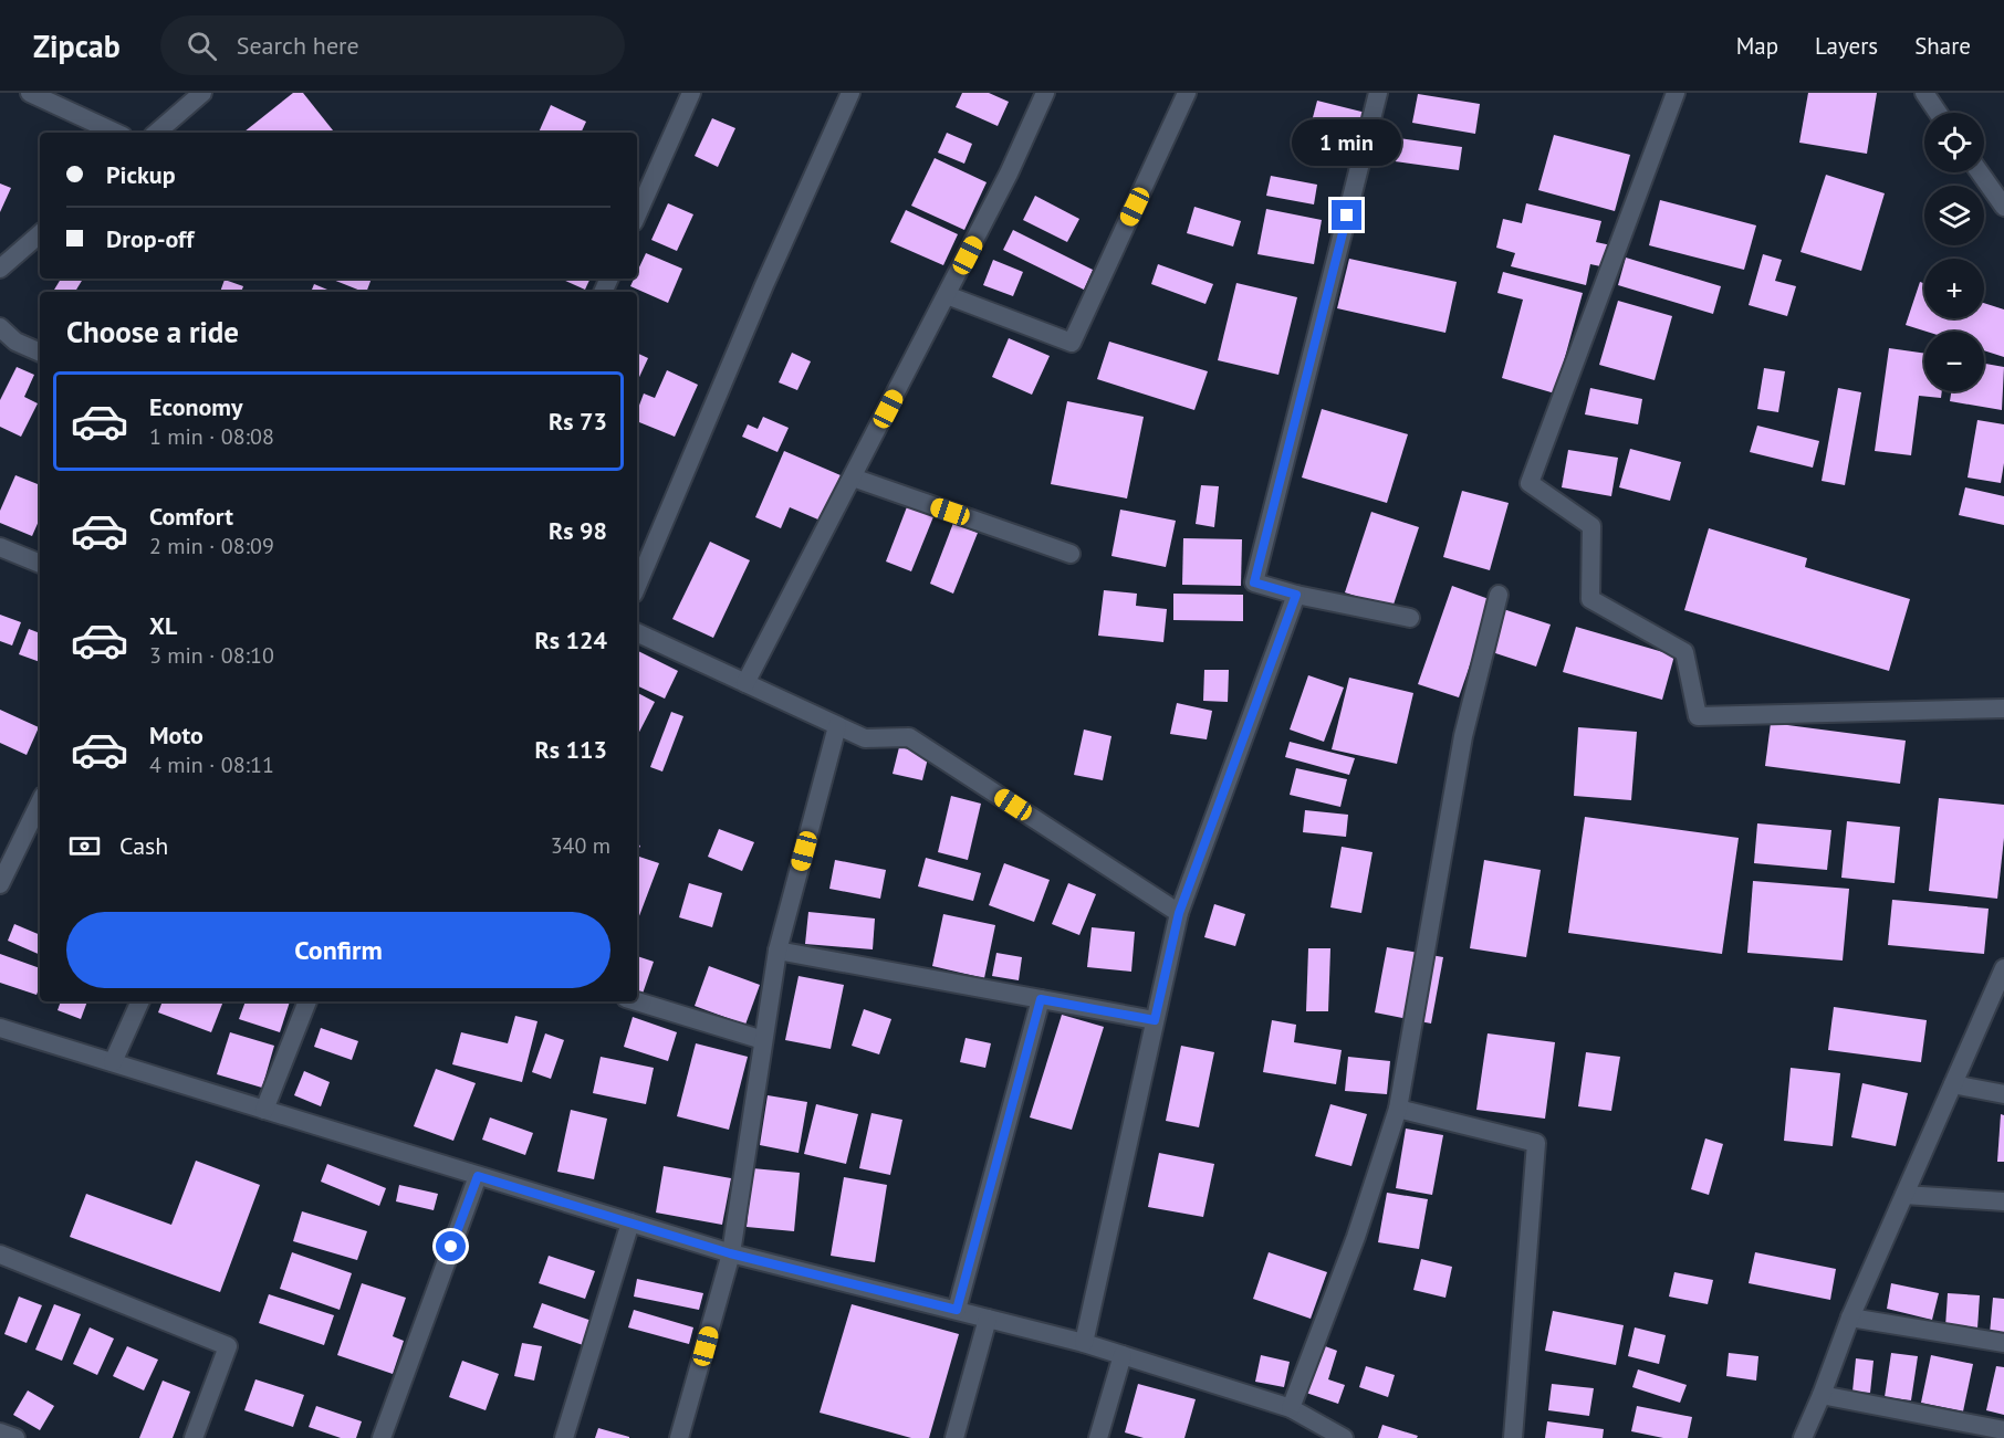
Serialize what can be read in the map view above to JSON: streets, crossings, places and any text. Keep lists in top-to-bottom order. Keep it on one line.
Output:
{"page":{"header":"Zipcab","search":"Search here","nav":["Map","Layers","Share"],"map_buttons":["+","−"],"bubble":"1 min","banner":["Pickup","Drop-off"],"heading":"Choose a ride","list":[{"name":"Economy","note":"1 min · 08:08","value":"Rs 73"},{"name":"Comfort","note":"2 min · 08:09","value":"Rs 98"},{"name":"XL","note":"3 min · 08:10","value":"Rs 124"},{"name":"Moto","note":"4 min · 08:11","value":"Rs 113"}],"pay":["Cash","340 m"],"buttons":"Confirm"}}
